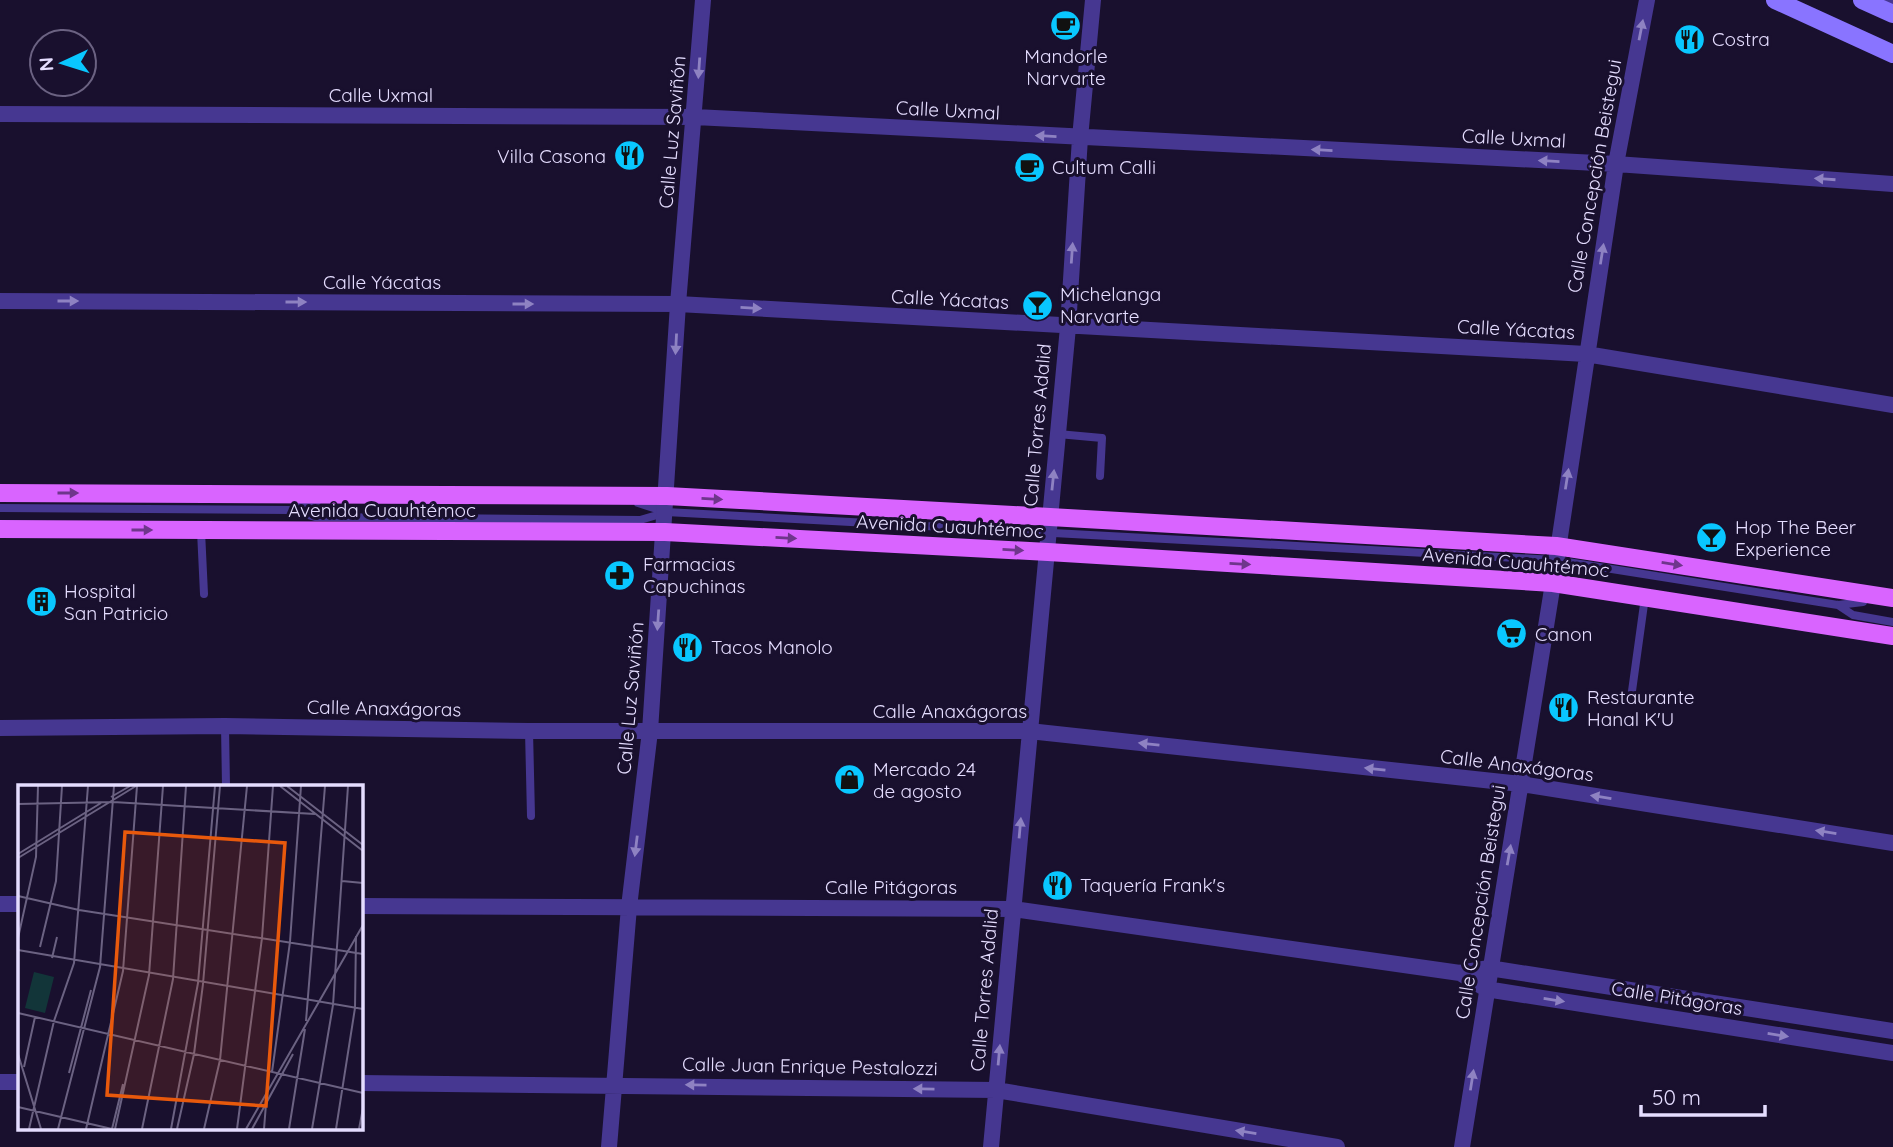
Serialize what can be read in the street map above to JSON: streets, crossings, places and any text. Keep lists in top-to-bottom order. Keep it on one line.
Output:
{"streets":{"main road":["Avenida Cuauhtémoc"],"street":["Calle Uxmal","Calle Luz Saviñón","Calle Concepción Beistegui","Calle Yácatas","Calle Torres Adalid","Calle Anaxágoras","Calle Pitágoras","Calle Juan Enrique Pestalozzi"]},"crossings":[["Calle Uxmal","Calle Luz Saviñón"],["Calle Uxmal","Calle Concepción Beistegui"],["Calle Uxmal","Calle Torres Adalid"],["Calle Luz Saviñón","Calle Yácatas"],["Calle Luz Saviñón","Avenida Cuauhtémoc"],["Calle Luz Saviñón","Calle Anaxágoras"],["Calle Luz Saviñón","Calle Pitágoras"],["Calle Luz Saviñón","Calle Juan Enrique Pestalozzi"],["Calle Concepción Beistegui","Calle Yácatas"],["Calle Concepción Beistegui","Avenida Cuauhtémoc"],["Calle Concepción Beistegui","Calle Anaxágoras"],["Calle Concepción Beistegui","Calle Pitágoras"],["Calle Yácatas","Calle Torres Adalid"],["Calle Torres Adalid","Avenida Cuauhtémoc"],["Calle Torres Adalid","Calle Anaxágoras"],["Calle Torres Adalid","Calle Pitágoras"],["Calle Torres Adalid","Calle Juan Enrique Pestalozzi"]],"one_way":["Calle Uxmal","Calle Luz Saviñón","Calle Concepción Beistegui","Calle Yácatas","Calle Torres Adalid","Calle Anaxágoras","Calle Juan Enrique Pestalozzi"],"places":{"cafe":["Mandorle Narvarte","Cultum Calli"],"restaurant":["Costra","Villa Casona","Tacos Manolo","Restaurante Hanal K'U","Taquería Frank's"],"bar":["Michelanga Narvarte","Hop The Beer Experience"],"pharmacy":["Farmacias Capuchinas"],"building":["Hospital San Patricio"],"supermarket":["Canon"],"shop":["Mercado 24 de agosto"]},"scale_bar":"50 m","north":"left"}
